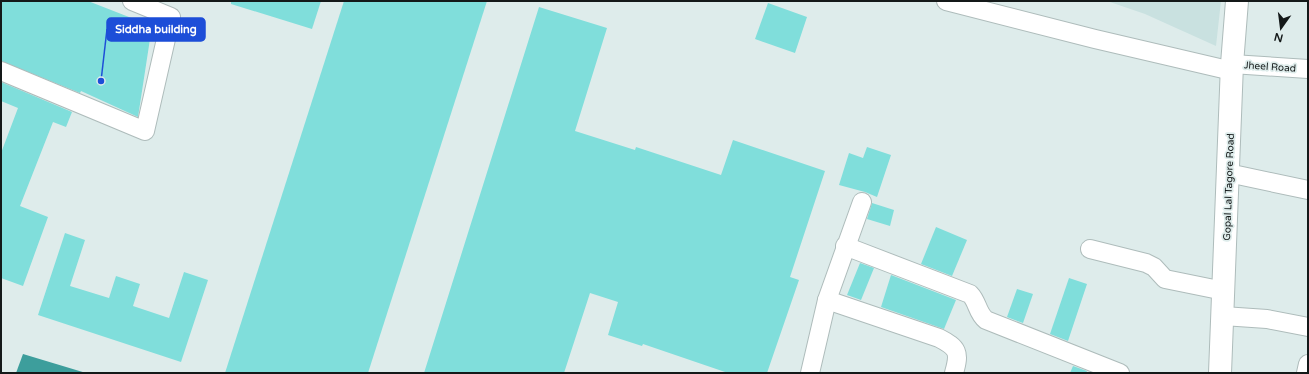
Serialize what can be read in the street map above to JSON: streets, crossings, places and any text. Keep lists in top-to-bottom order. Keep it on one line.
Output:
{"streets":{"street":["Jheel Road","Gopal Lal Tagore Road"]},"crossings":[["Jheel Road","Gopal Lal Tagore Road"]],"places":["Siddha building"],"north":"bottom"}
